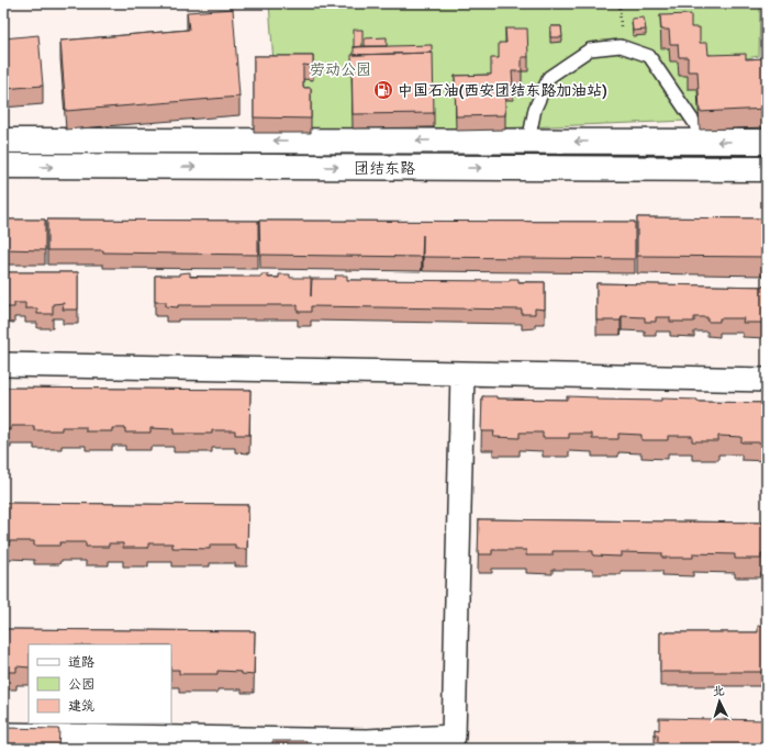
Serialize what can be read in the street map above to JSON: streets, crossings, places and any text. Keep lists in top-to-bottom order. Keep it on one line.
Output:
{"streets":{"street":["团结东路"]},"parks":["劳动公园"],"places":{"fuel station":["中国石油(西安团结东路加油站)"]},"legend":["道路","公园","建筑"],"north":"top"}
